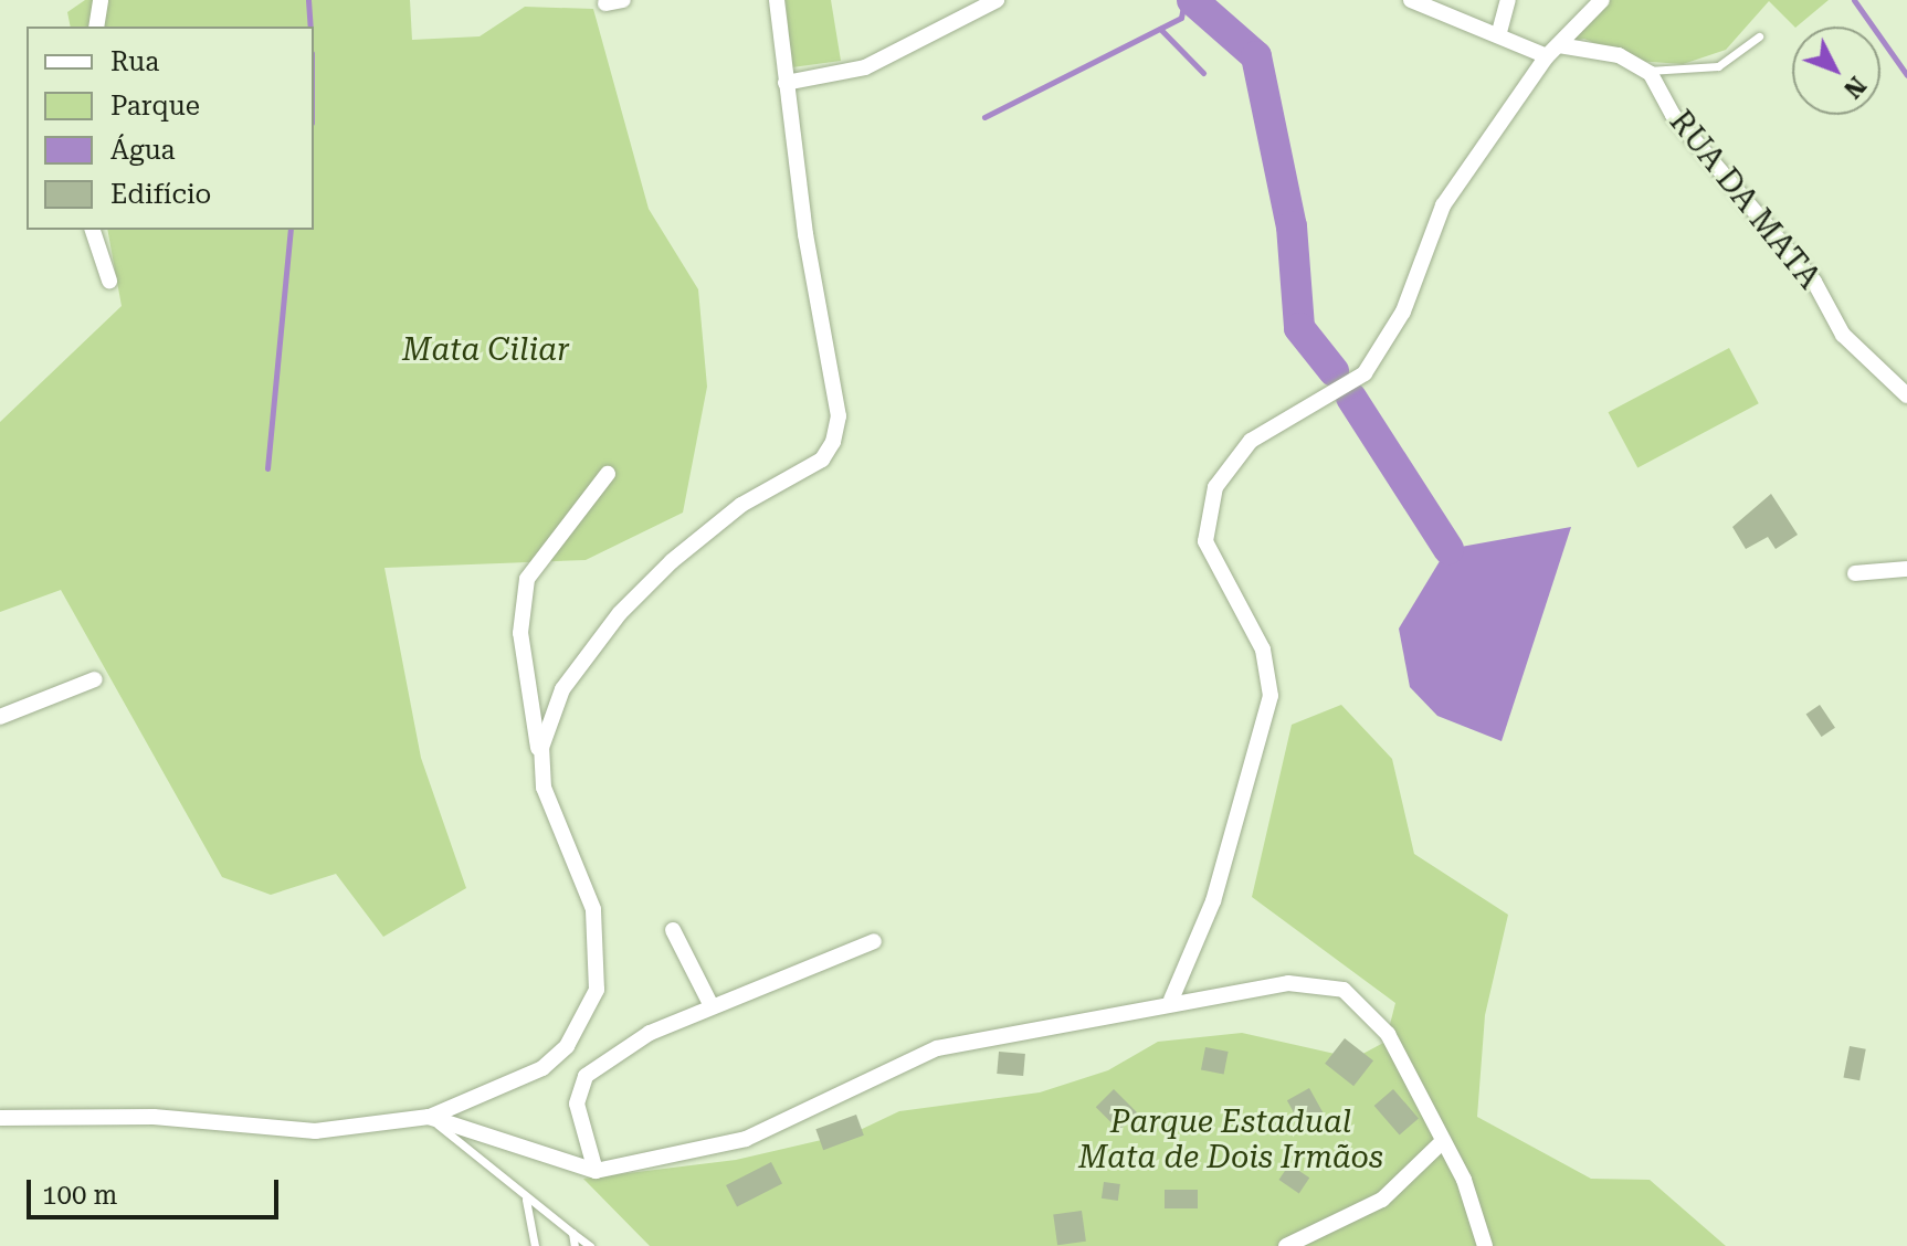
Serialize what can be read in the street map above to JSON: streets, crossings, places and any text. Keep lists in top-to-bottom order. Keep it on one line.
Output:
{"streets":{"street":["RUA DA MATA"]},"parks":["Mata Ciliar","Parque Estadual Mata de Dois Irmãos"],"legend":["Rua","Parque","Água","Edifício"],"scale_bar":"100 m","north":"bottom right"}
